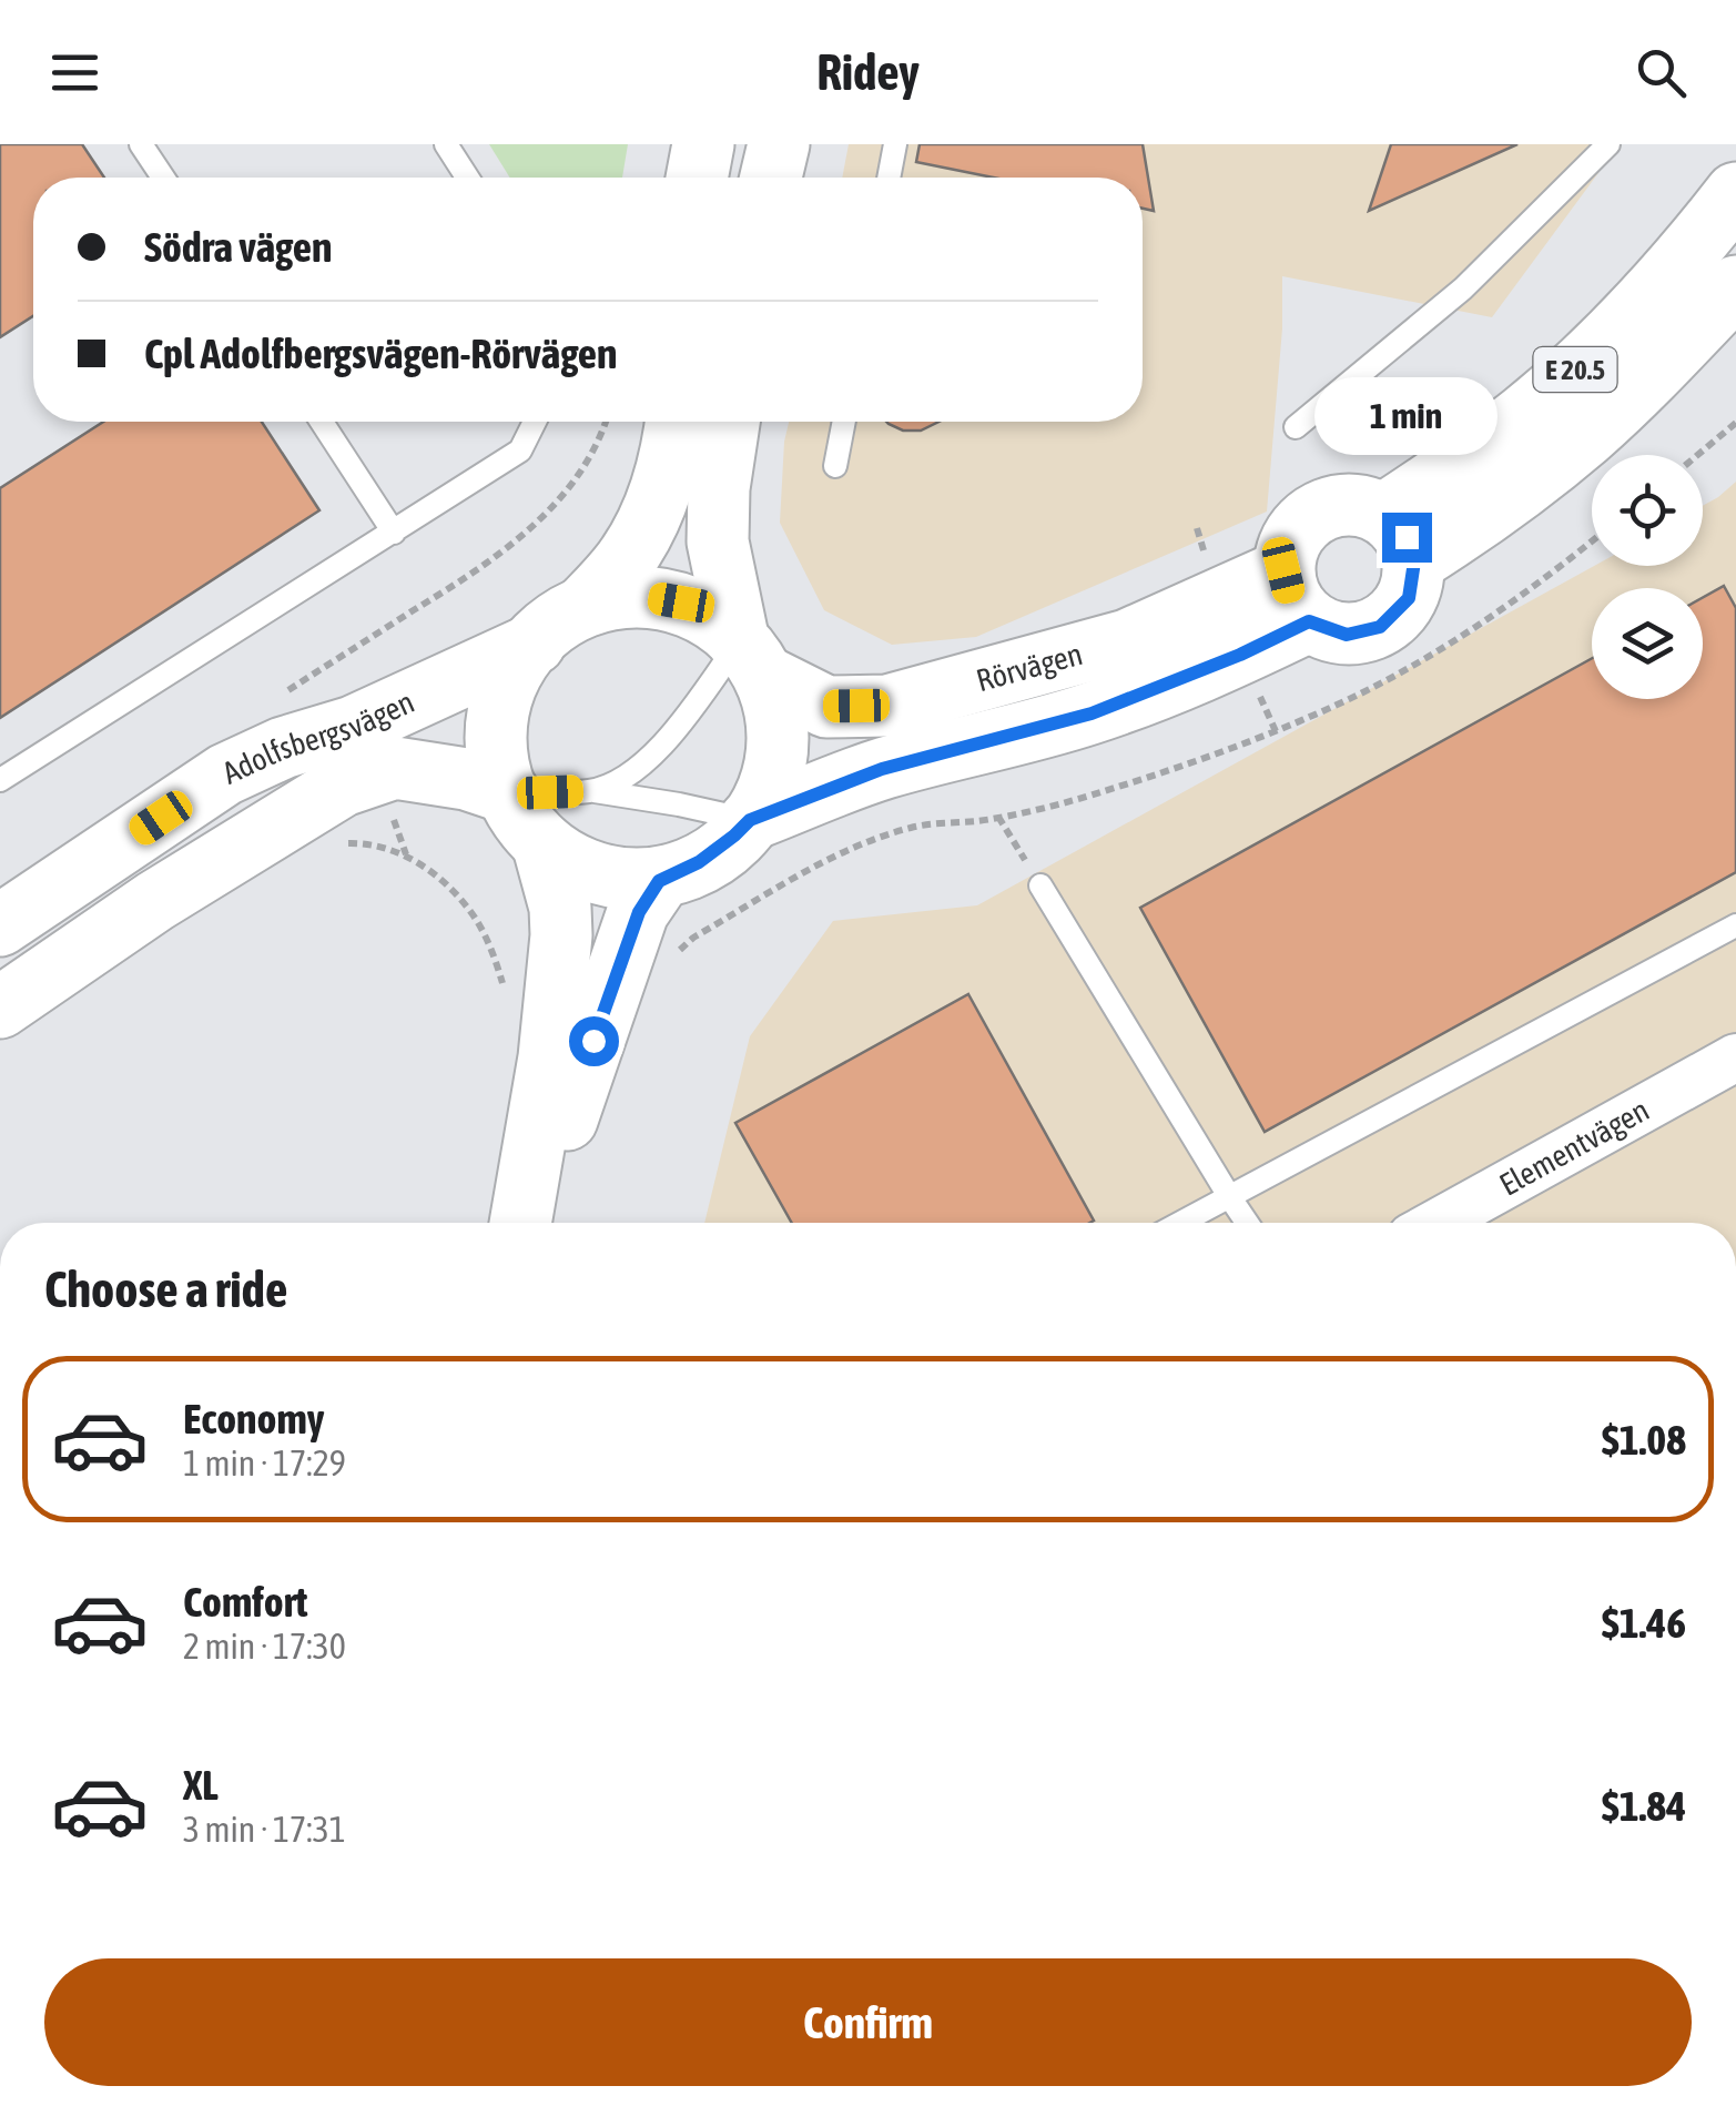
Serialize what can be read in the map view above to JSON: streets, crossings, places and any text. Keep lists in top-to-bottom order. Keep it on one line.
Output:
{"streets":{"main road":["E 20.5","Rörvägen","Adolfsbergsvägen"],"street":["Elementvägen"]},"crossings":[["E 20.5","Rörvägen"]],"page":{"header":"Ridey","banner":["Södra vägen","Cpl Adolfbergsvägen-Rörvägen"],"bubble":"1 min","heading":"Choose a ride","list":[{"name":"Economy","note":"1 min · 17:29","value":"$1.08"},{"name":"Comfort","note":"2 min · 17:30","value":"$1.46"},{"name":"XL","note":"3 min · 17:31","value":"$1.84"}],"buttons":"Confirm"}}
